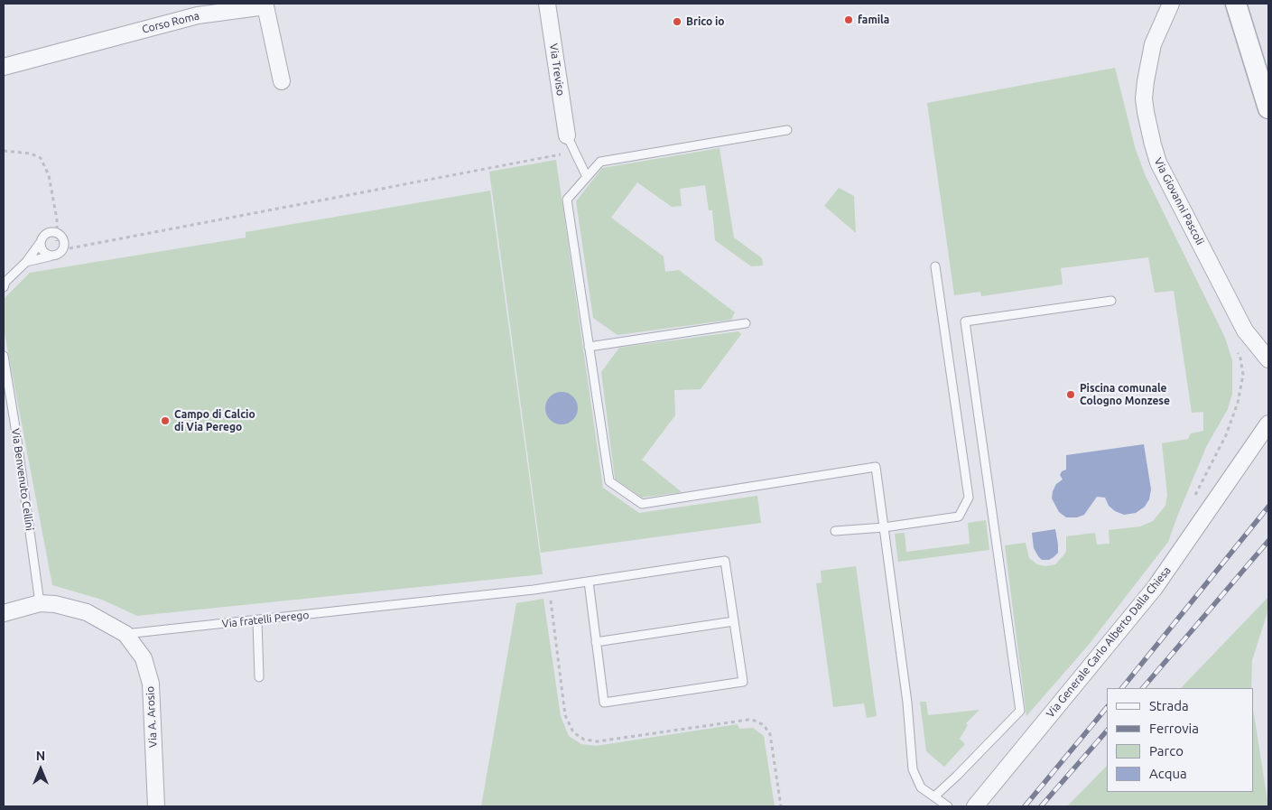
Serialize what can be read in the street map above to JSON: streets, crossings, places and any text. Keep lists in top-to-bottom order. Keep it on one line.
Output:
{"streets":{"street":["Corso Roma","Via Treviso","Via Giovanni Pascoli","Via Generale Carlo Alberto Dalla Chiesa","Via A. Arosio"],"lane":["Via Benvenuto Cellini","Via fratelli Perego"]},"crossings":[["Via fratelli Perego","Via A. Arosio"]],"places":["famila","Brico io","Piscina comunale Cologno Monzese","Campo di Calcio di Via Perego"],"legend":["Strada","Ferrovia","Parco","Acqua"],"north":"top"}
